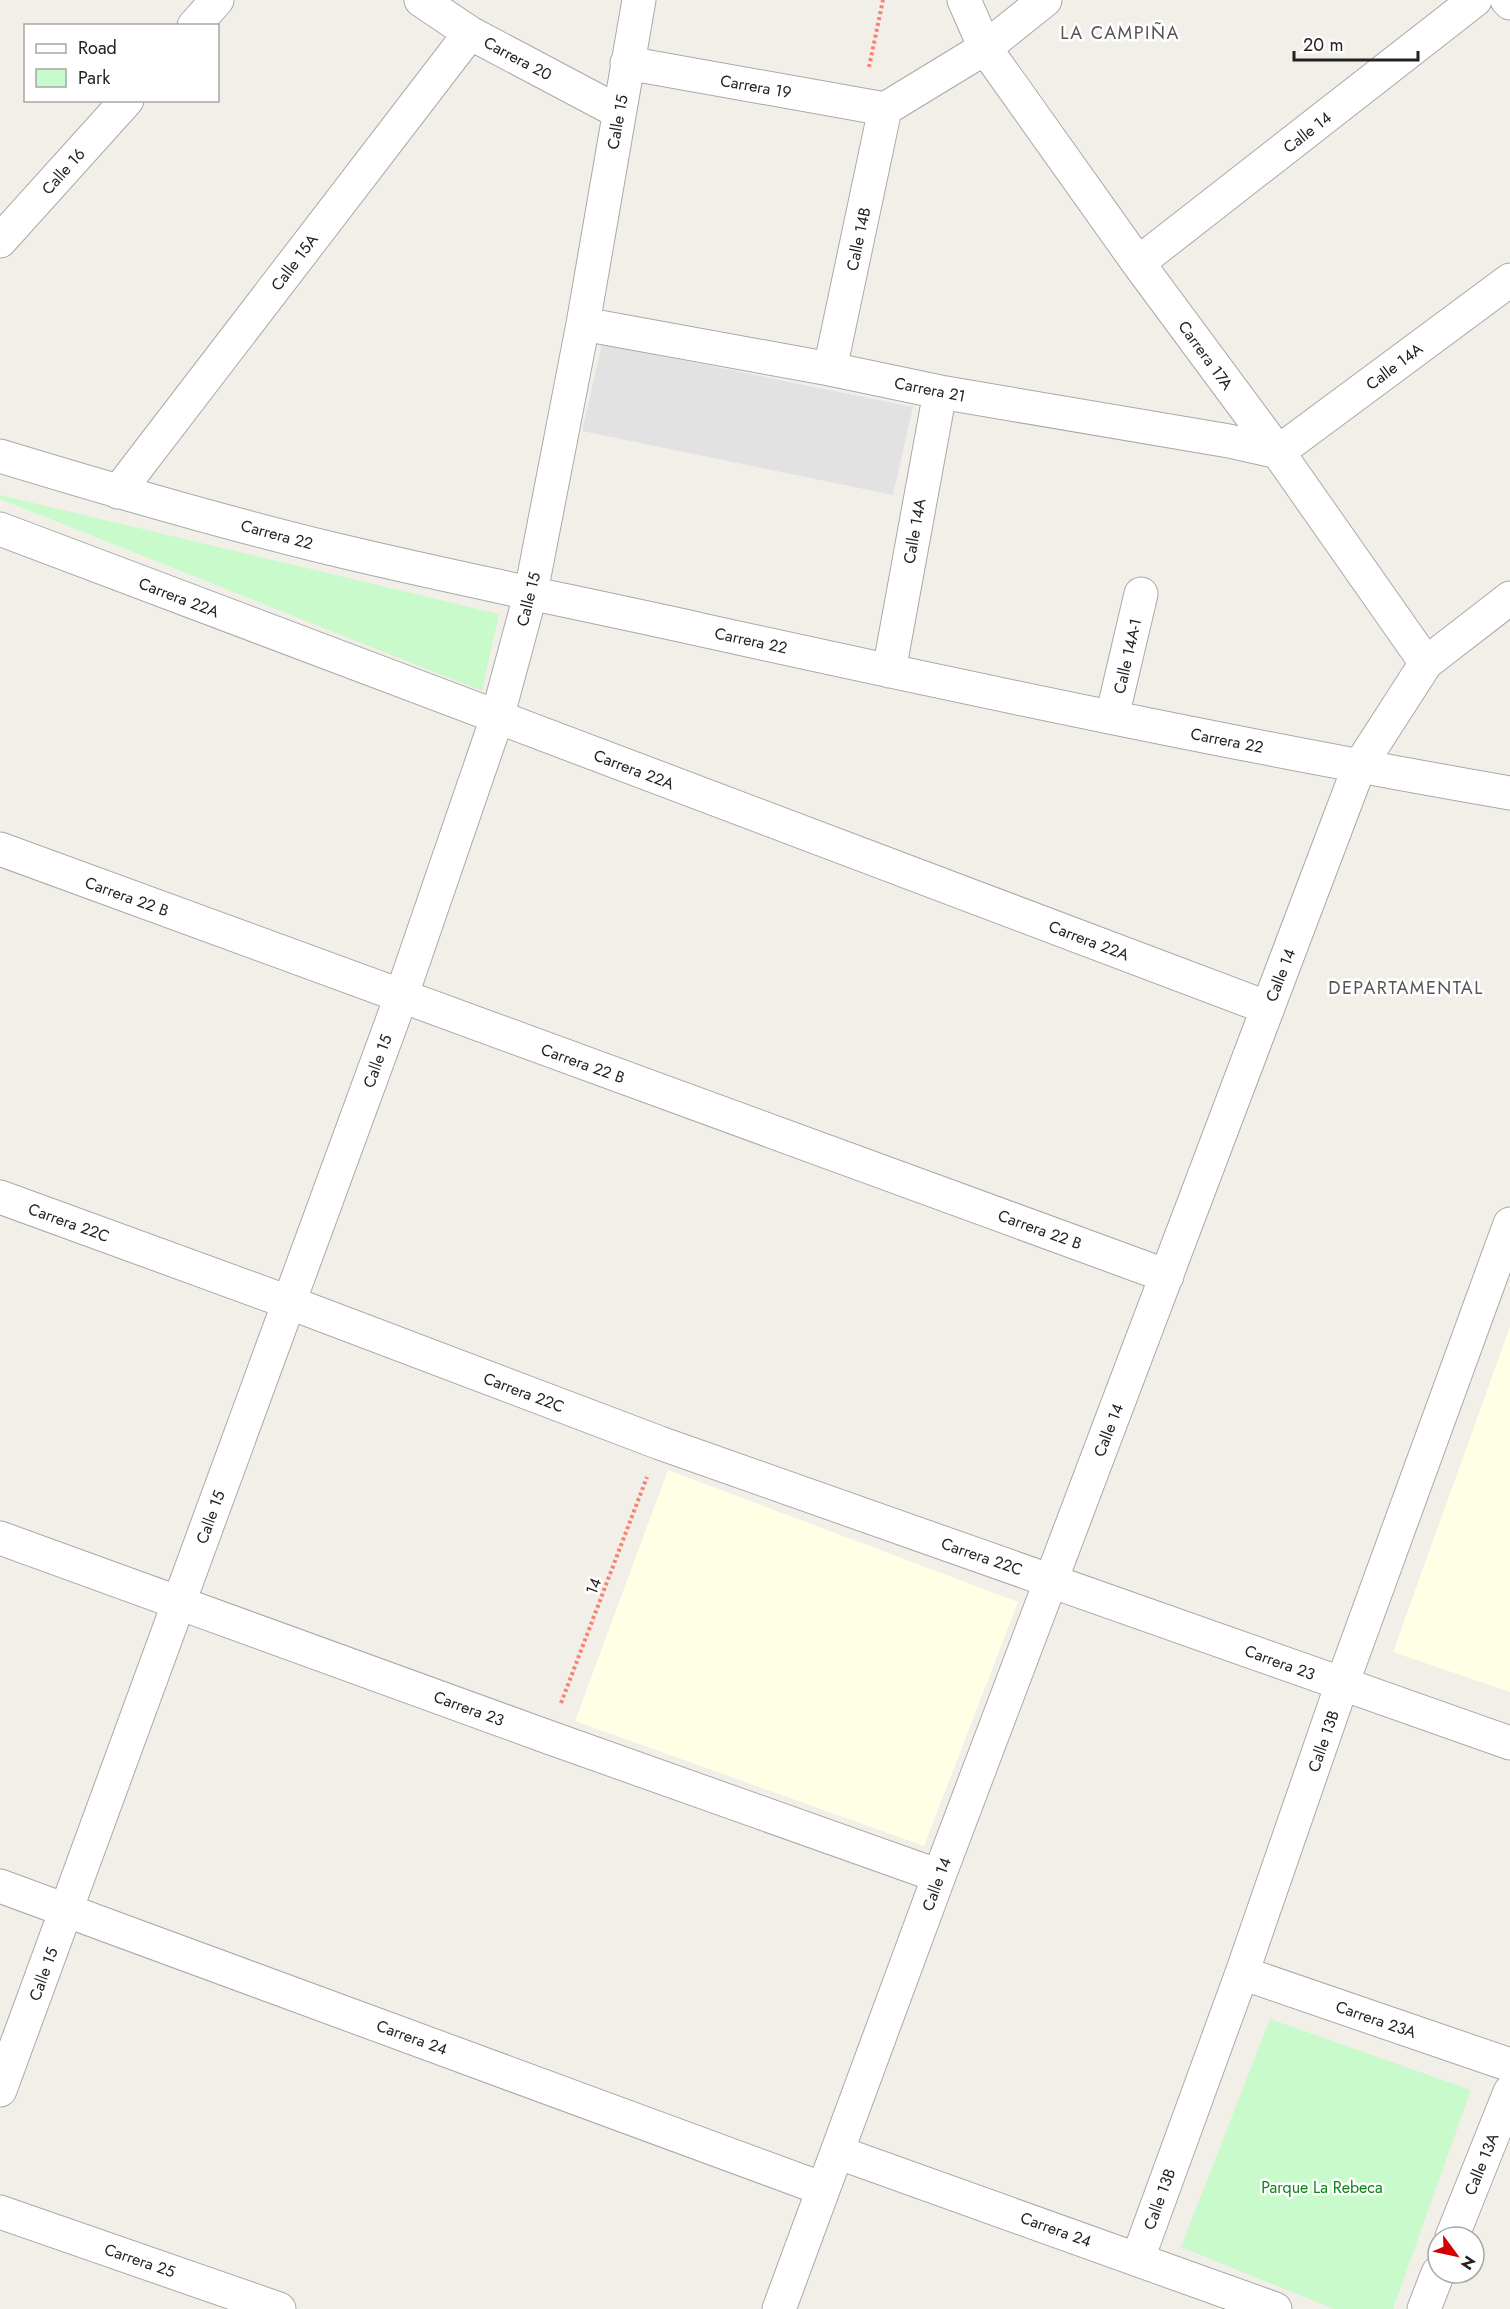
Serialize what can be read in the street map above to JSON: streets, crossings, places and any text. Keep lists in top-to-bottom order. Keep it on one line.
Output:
{"streets":{"street":["Carrera 20","Carrera 19","Calle 15","Calle 14","Calle 16","Calle 14B","Calle 15A","Carrera 17A","Calle 14A","Carrera 21","Carrera 22","Carrera 22A","Calle 14A-1","Carrera 22 B","Carrera 22C","Carrera 23","Calle 13B","Carrera 23A","Carrera 24","Calle 13A","Carrera 25"],"path":["14"]},"crossings":[["Carrera 20","Calle 15"],["Carrera 20","Calle 15A"],["Carrera 19","Calle 15"],["Carrera 19","Calle 14B"],["Calle 15","Carrera 21"],["Calle 15","Carrera 22"],["Calle 15","Carrera 22A"],["Calle 15","Carrera 22 B"],["Calle 15","Carrera 22C"],["Calle 15","Carrera 23"],["Calle 15","Carrera 24"],["Calle 14","Carrera 17A"],["Calle 14","Carrera 22"],["Calle 14","Carrera 22A"],["Calle 14","Carrera 22 B"],["Calle 14","Carrera 22C"],["Calle 14","Carrera 23"],["Calle 14","Carrera 24"],["Calle 14B","Carrera 21"],["Calle 15A","Carrera 22"],["Carrera 17A","Calle 14A"],["Carrera 17A","Carrera 21"],["Calle 14A","Carrera 21"],["Calle 14A","Carrera 22"],["Carrera 22","Calle 14A-1"],["Carrera 22C","14"],["Carrera 22C","Carrera 23"],["14","Carrera 23"],["Carrera 23","Calle 13B"],["Calle 13B","Carrera 23A"],["Calle 13B","Carrera 24"]],"districts":["LA CAMPIÑA","DEPARTAMENTAL"],"parks":["Parque La Rebeca"],"legend":["Road","Park"],"scale_bar":"20 m","north":"bottom right"}
